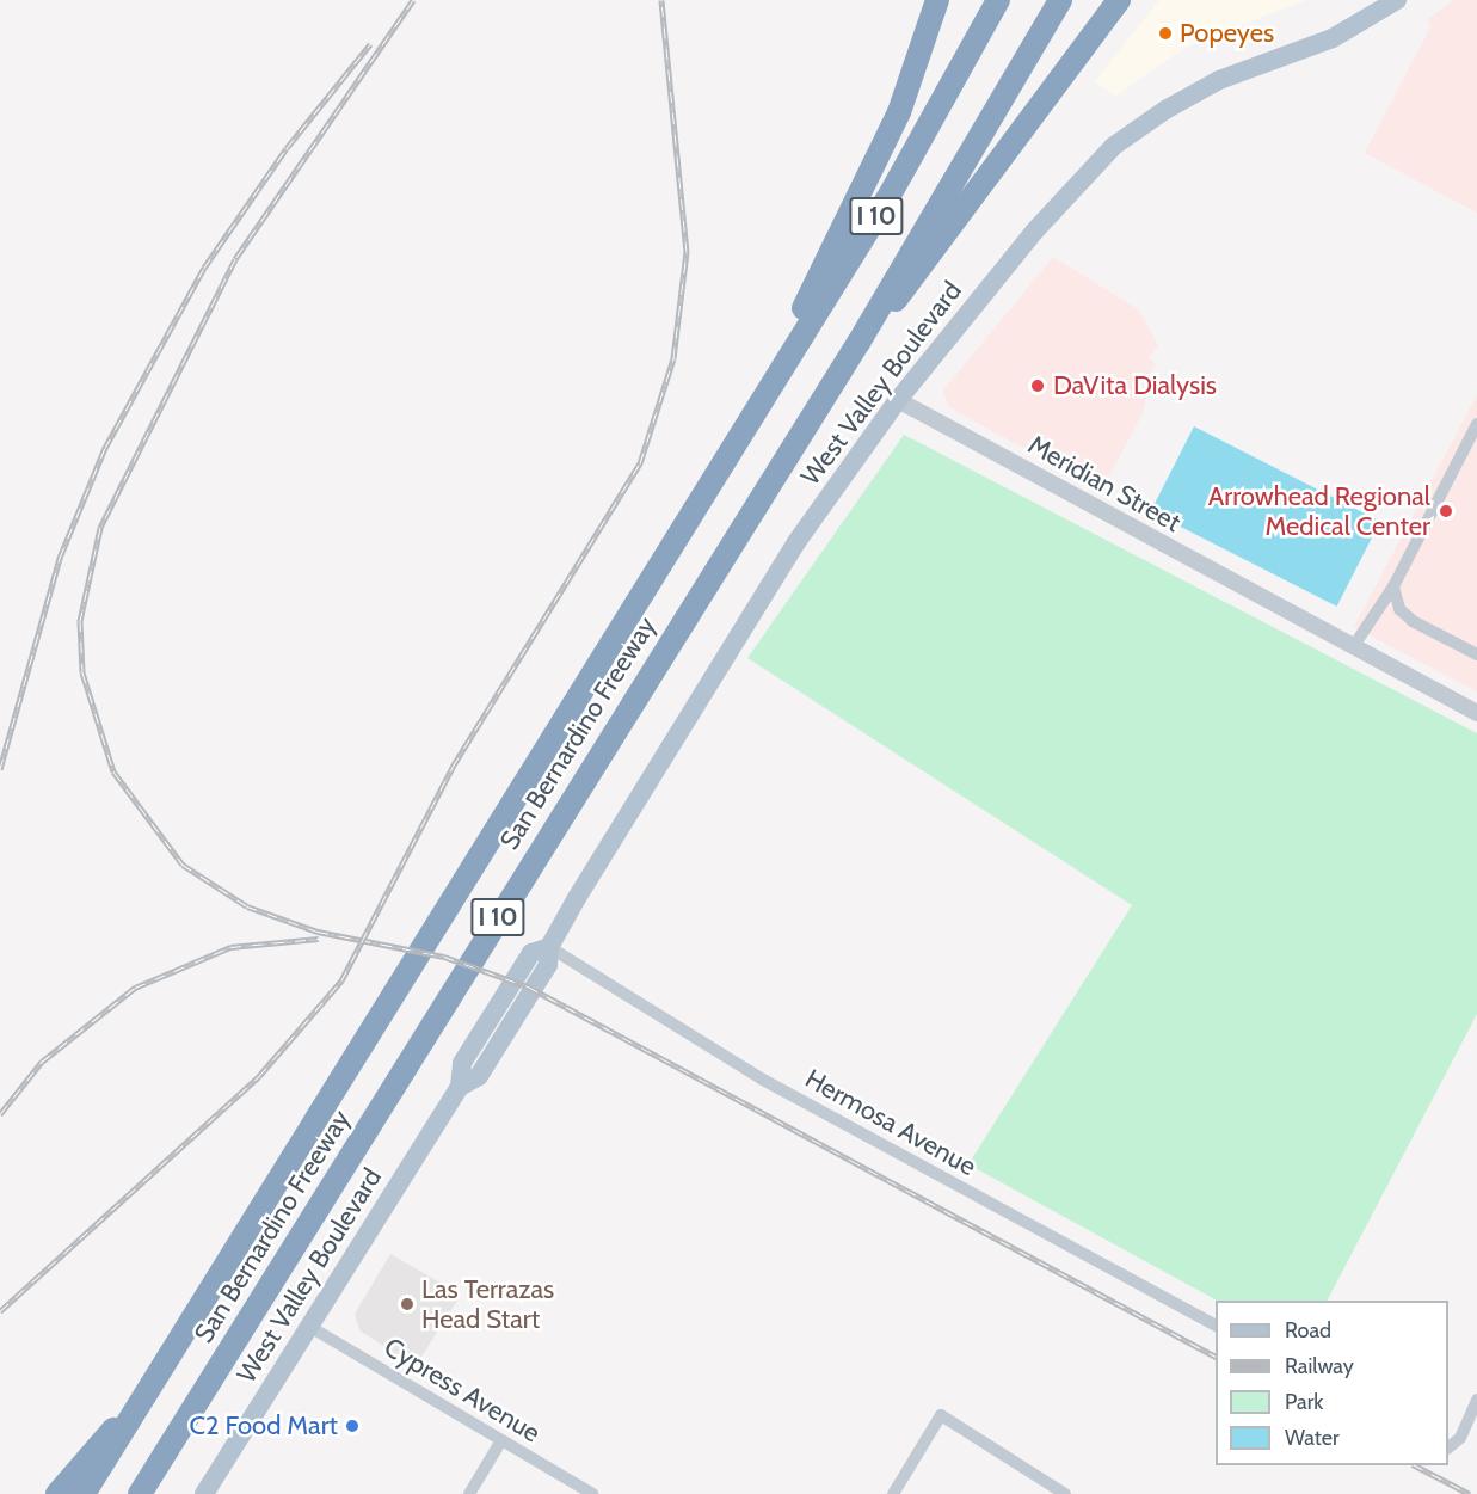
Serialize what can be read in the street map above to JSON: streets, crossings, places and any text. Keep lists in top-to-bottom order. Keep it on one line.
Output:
{"streets":{"highway":["I 10","San Bernardino Freeway"],"main road":["West Valley Boulevard"],"street":["Meridian Street","Hermosa Avenue","Cypress Avenue"]},"crossings":[["West Valley Boulevard","Meridian Street"],["West Valley Boulevard","Hermosa Avenue"],["West Valley Boulevard","Cypress Avenue"]],"places":["Popeyes","DaVita Dialysis","Arrowhead Regional Medical Center","Las Terrazas Head Start","C2 Food Mart"],"legend":["Road","Railway","Park","Water"]}
